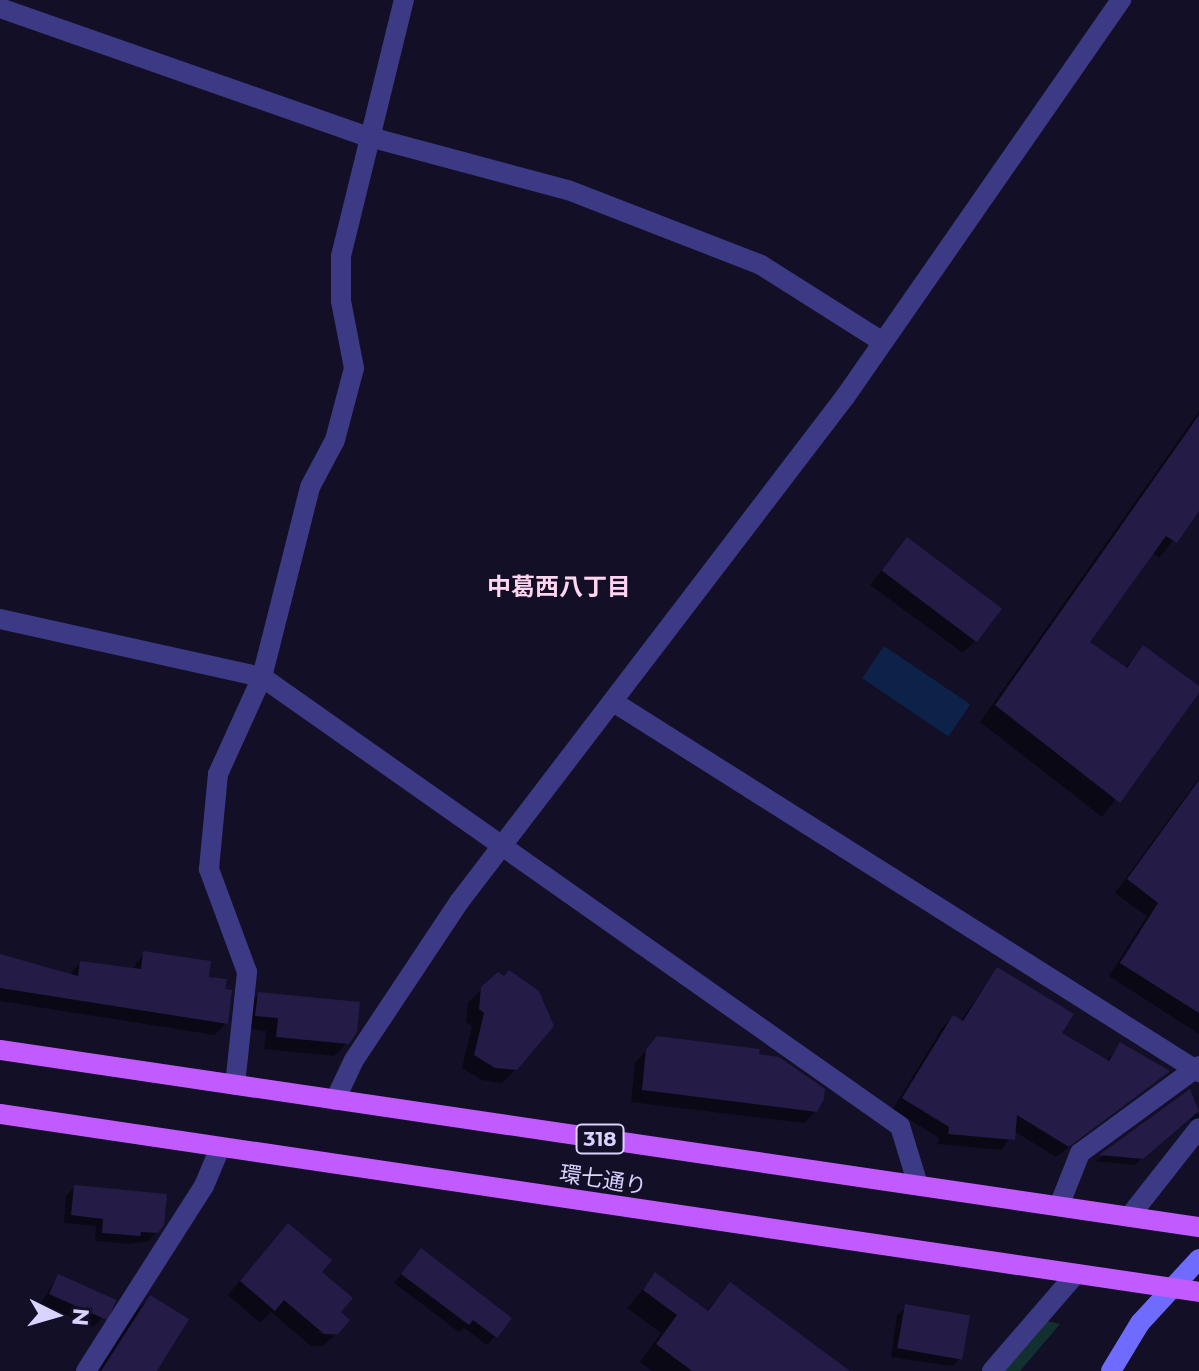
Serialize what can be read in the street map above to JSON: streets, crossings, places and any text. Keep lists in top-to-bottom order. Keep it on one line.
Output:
{"streets":{"main road":["318","環七通り"]},"districts":["中葛西八丁目"],"north":"right"}
